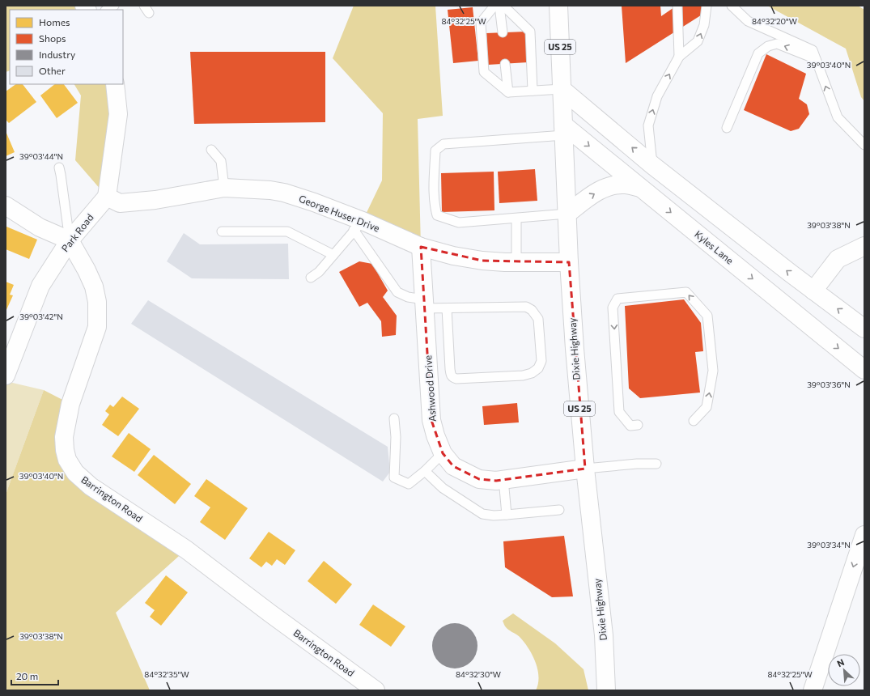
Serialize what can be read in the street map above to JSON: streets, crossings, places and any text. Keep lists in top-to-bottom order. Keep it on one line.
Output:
{"streets":{"main road":["US 25","George Huser Drive","Park Road","Kyles Lane","Dixie Highway","Ashwood Drive","Barrington Road"]},"crossings":[["George Huser Drive","Park Road"],["George Huser Drive","Dixie Highway"],["George Huser Drive","Ashwood Drive"],["Park Road","Barrington Road"],["Kyles Lane","Dixie Highway"],["Dixie Highway","Ashwood Drive"]],"legend":["Homes","Shops","Industry","Other"],"scale_bar":"20 m","north":"top left","coordinates":["84°32'25\"W","84°32'20\"W","39°03'40\"N","39°03'44\"N","39°03'38\"N","39°03'42\"N","39°03'36\"N","39°03'34\"N","84°32'35\"W","84°32'30\"W"]}
